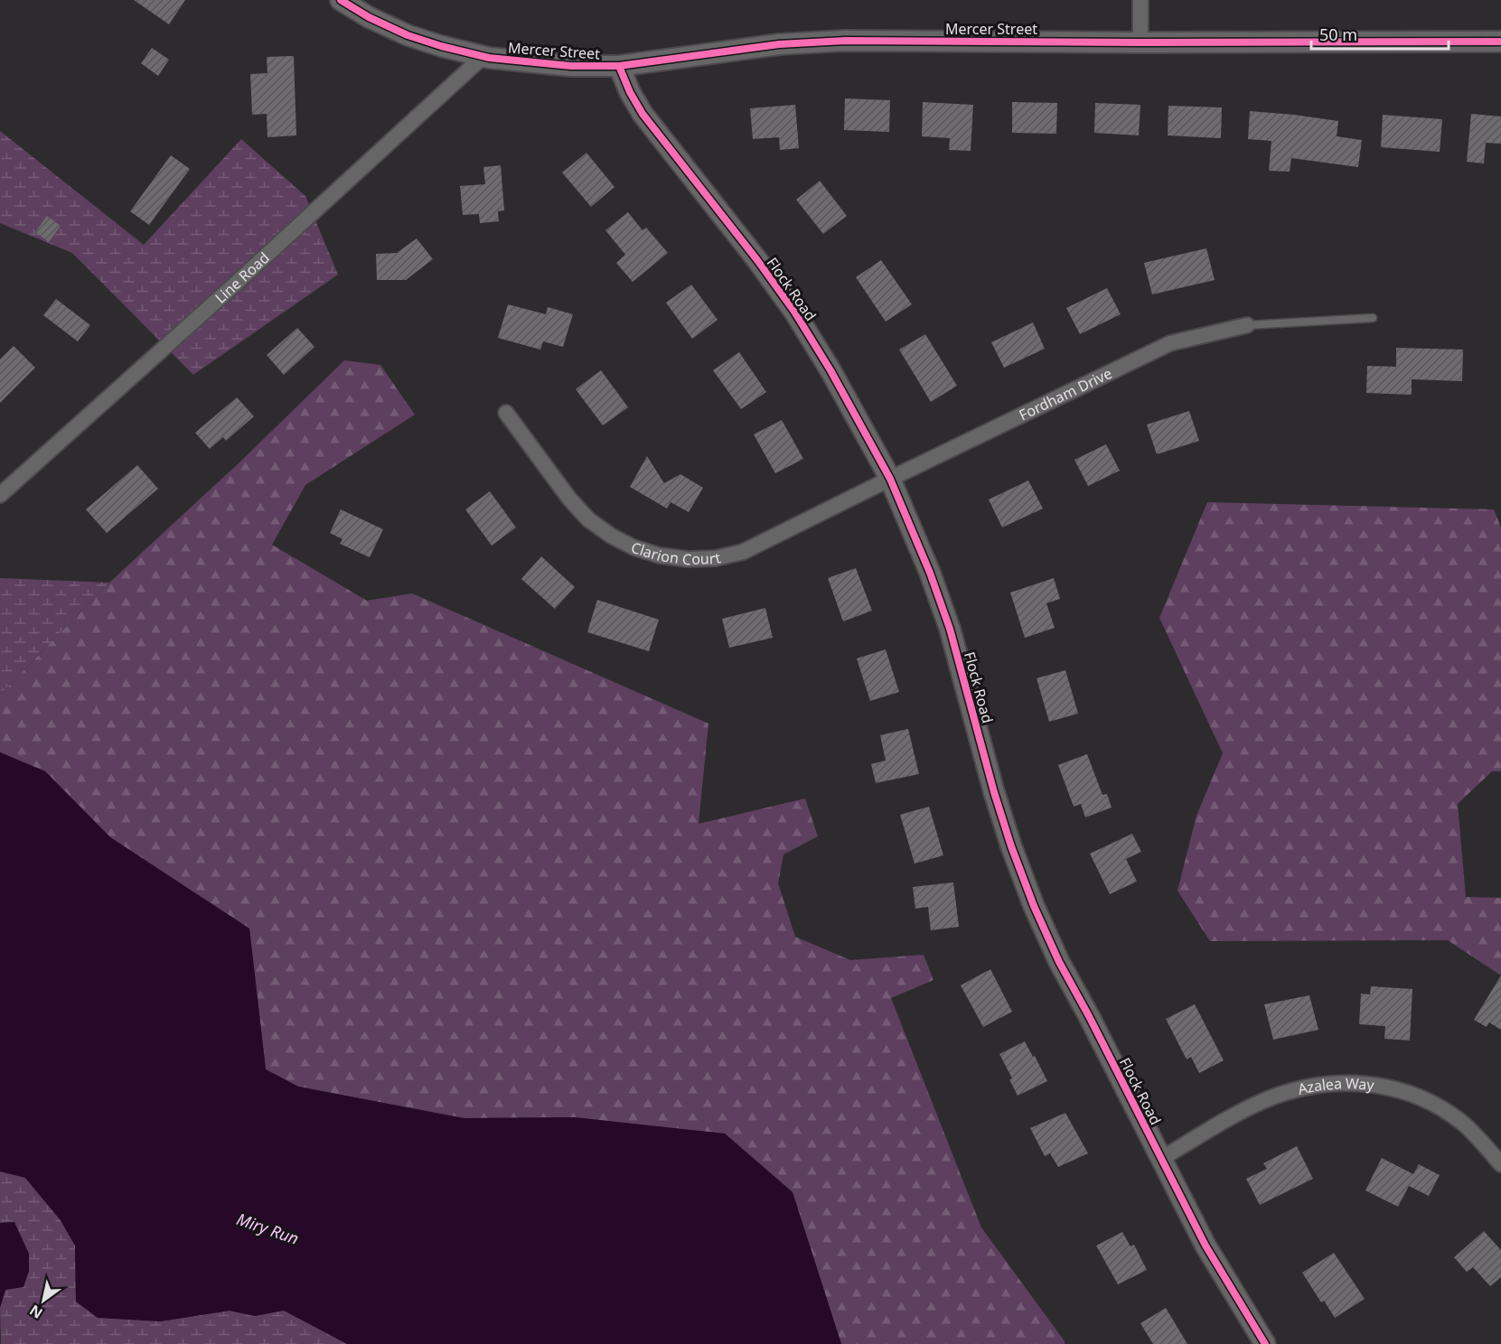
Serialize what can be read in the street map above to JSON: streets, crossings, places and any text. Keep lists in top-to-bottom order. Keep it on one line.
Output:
{"streets":{"street":["Mercer Street","Line Road","Flock Road","Fordham Drive","Clarion Court","Azalea Way"]},"crossings":[["Mercer Street","Line Road"],["Mercer Street","Flock Road"],["Flock Road","Fordham Drive"],["Flock Road","Clarion Court"],["Flock Road","Azalea Way"],["Fordham Drive","Clarion Court"]],"water":["Miry Run"],"scale_bar":"50 m","north":"bottom left"}
